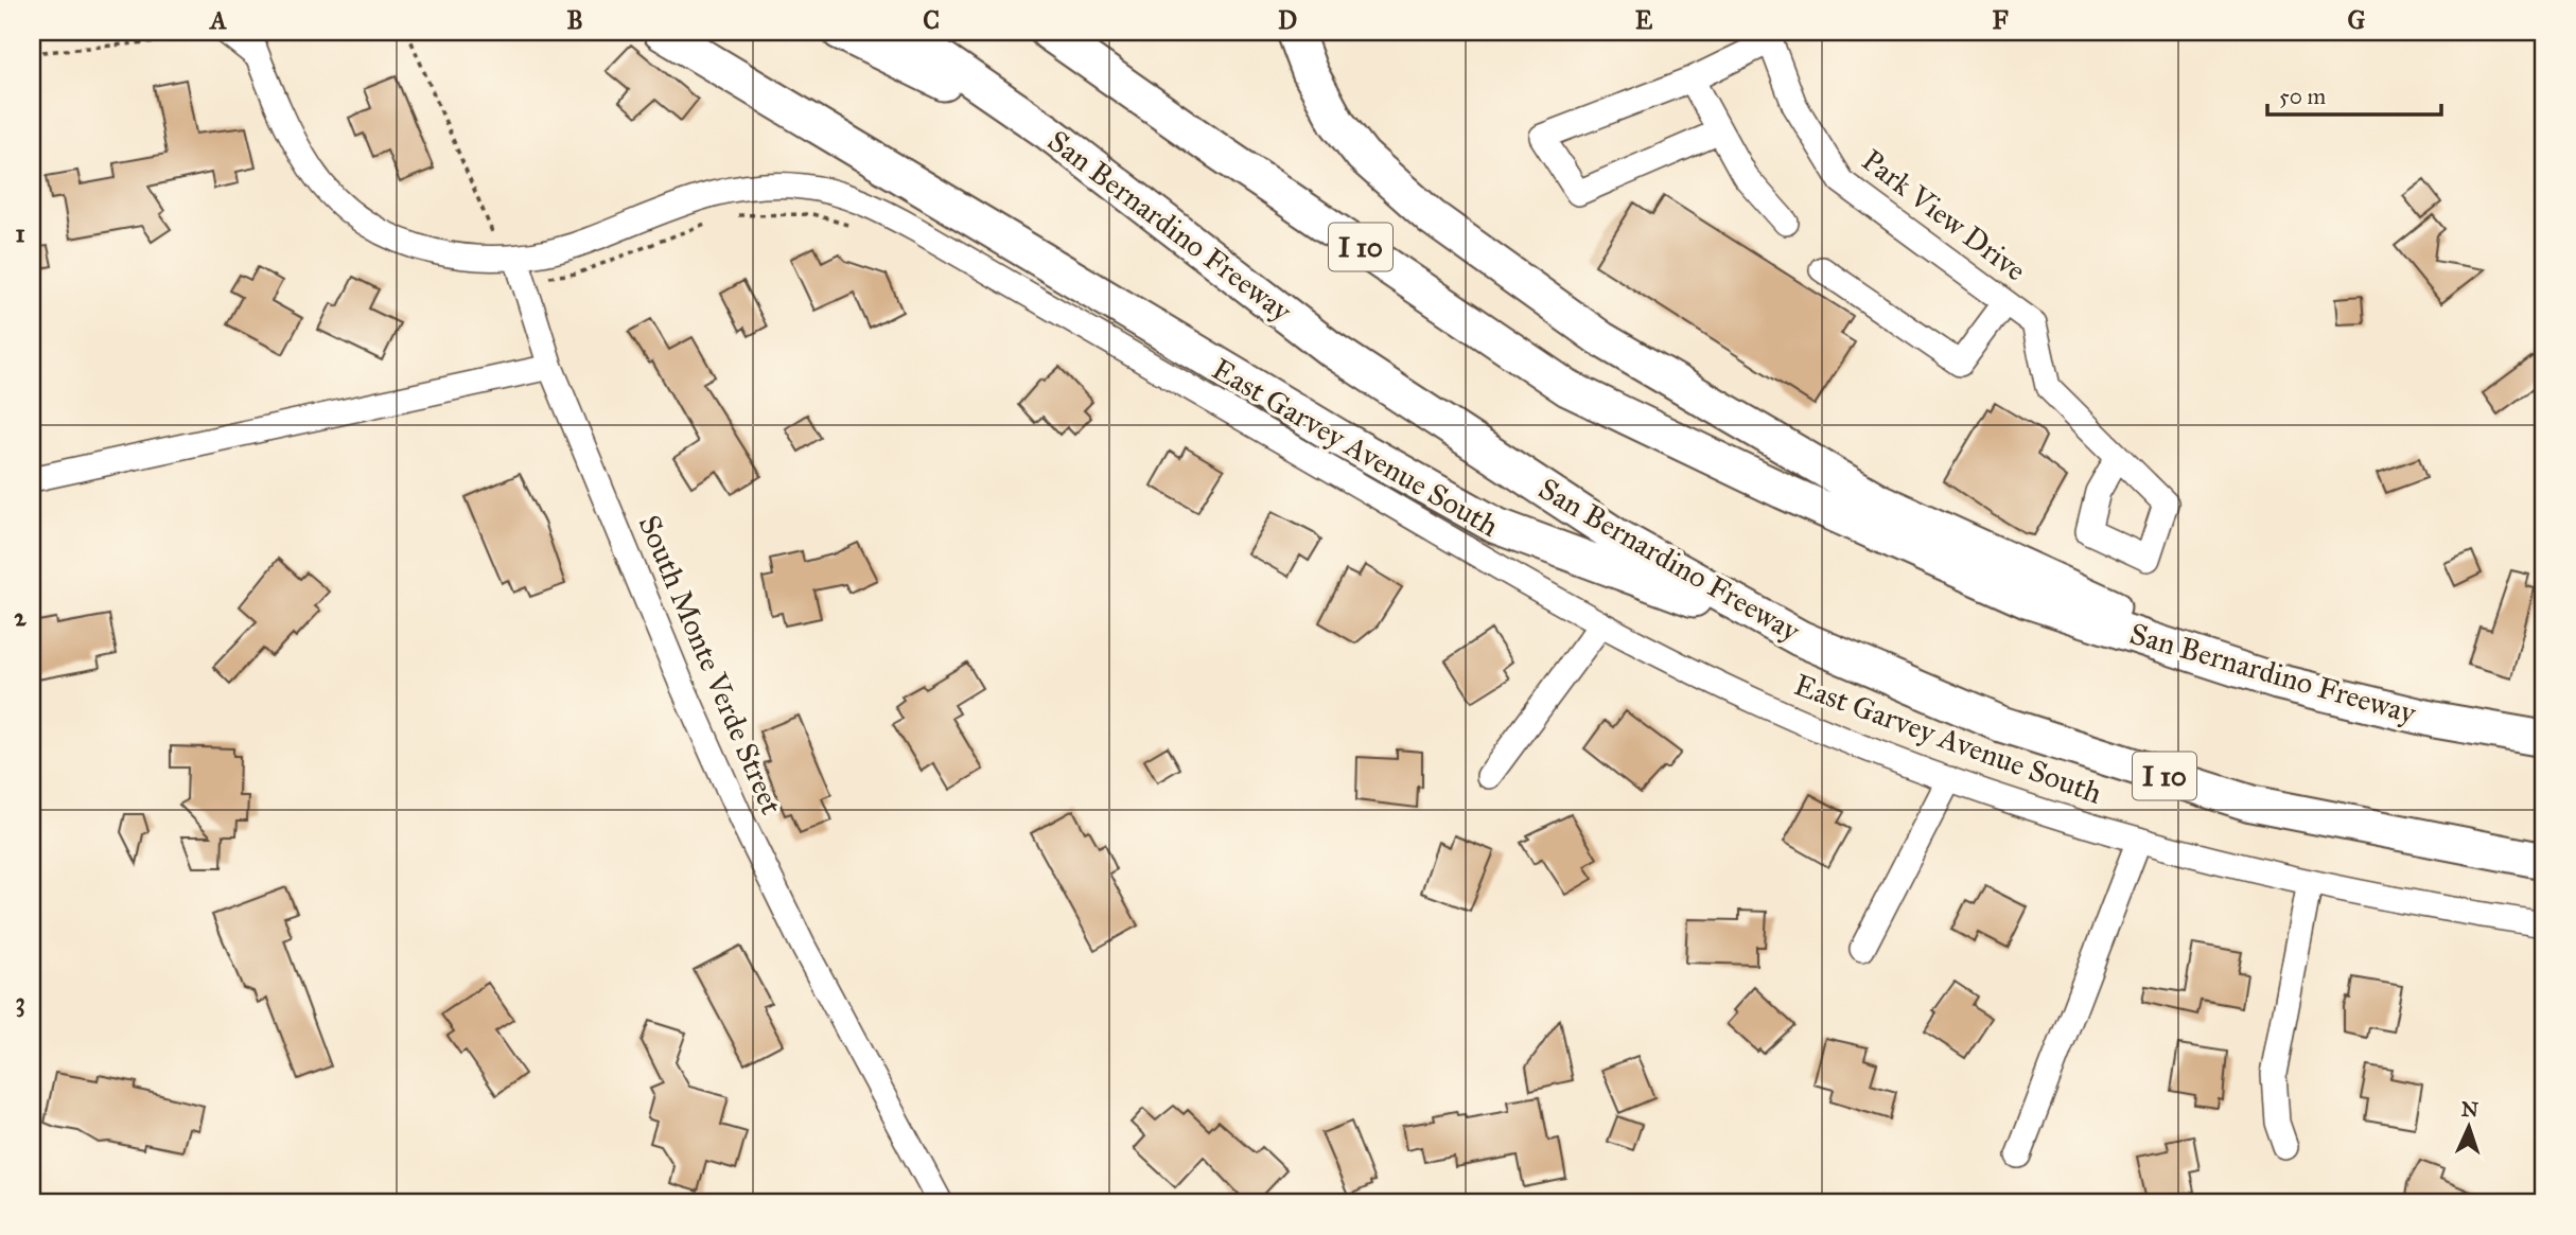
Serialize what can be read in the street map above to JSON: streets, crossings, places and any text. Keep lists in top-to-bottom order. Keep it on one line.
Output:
{"streets":{"highway":["San Bernardino Freeway","I 10"],"street":["Park View Drive","East Garvey Avenue South","South Monte Verde Street"]},"crossings":[["East Garvey Avenue South","South Monte Verde Street"]],"scale_bar":"50 m","north":"top","grid":{"columns":["A","B","C","D","E","F","G"],"rows":["1","2","3"]}}
